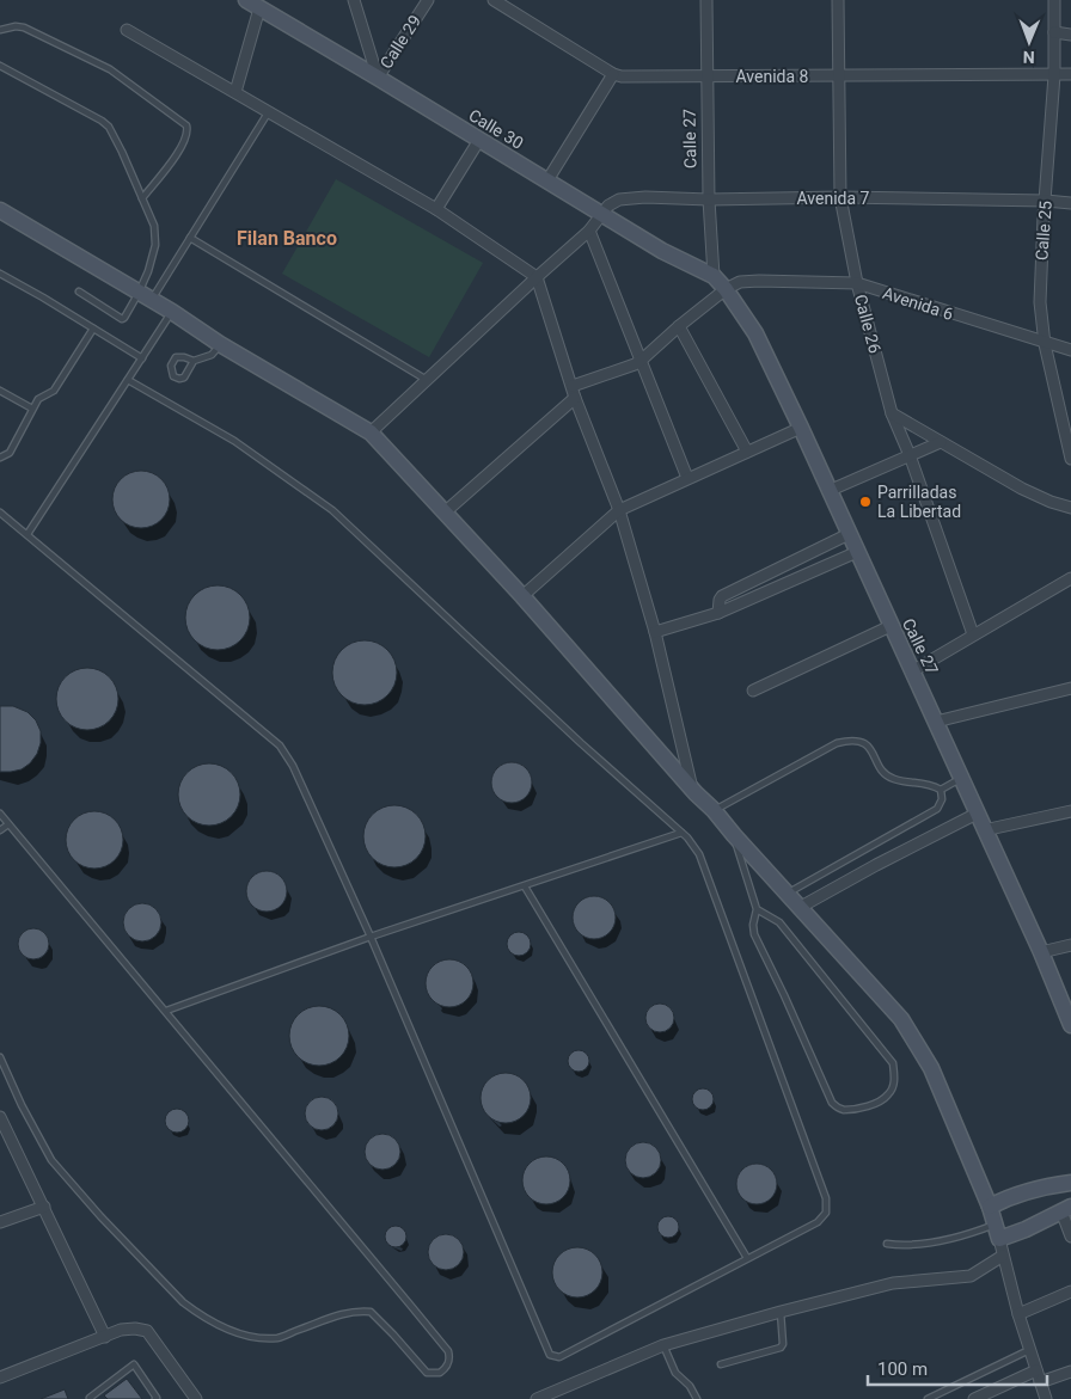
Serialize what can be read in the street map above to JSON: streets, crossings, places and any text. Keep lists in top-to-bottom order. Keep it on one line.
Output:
{"streets":{"main road":["Calle 30","Calle 27"],"street":["Calle 29","Avenida 8","Avenida 7","Calle 25","Avenida 6","Calle 26"]},"crossings":[["Calle 29","Calle 30"],["Avenida 8","Calle 27"],["Avenida 8","Calle 25"],["Avenida 8","Calle 26"],["Calle 30","Calle 27"],["Calle 30","Avenida 7"],["Calle 30","Avenida 6"],["Calle 27","Avenida 7"],["Calle 27","Avenida 6"],["Avenida 7","Calle 25"],["Avenida 7","Calle 26"],["Calle 25","Avenida 6"],["Avenida 6","Calle 26"]],"districts":["Filan Banco"],"places":["Parrilladas La Libertad"],"scale_bar":"100 m","north":"bottom"}
